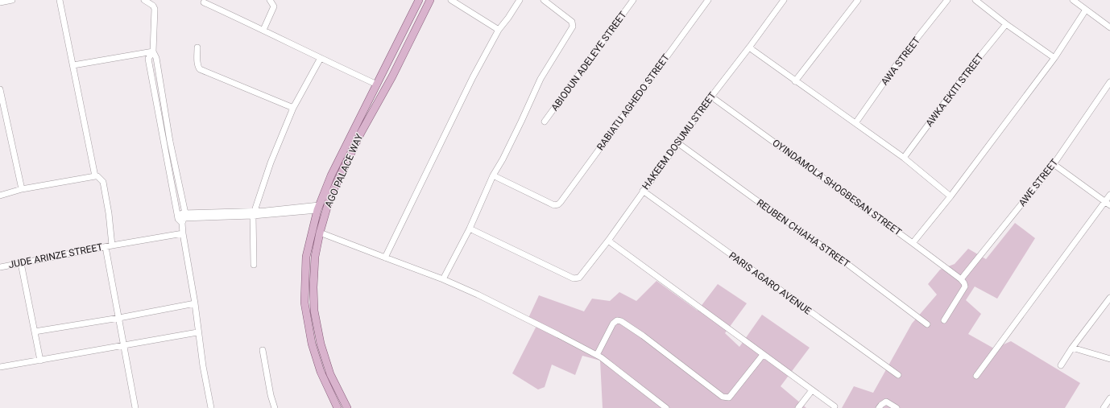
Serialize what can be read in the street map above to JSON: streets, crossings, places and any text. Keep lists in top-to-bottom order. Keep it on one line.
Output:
{"streets":{"main road":["AGO PALACE WAY"],"street":["ABIODUN ADELEYE STREET","AWA STREET","AWKA EKITI STREET","RABIATU AGHEDO STREET","HAKEEM DOSUMU STREET","AWE STREET","OYINDAMOLA SHOGBESAN STREET","REUBEN CHIAHA STREET","JUDE ARINZE STREET","PARIS AGARO AVENUE"]},"crossings":[["HAKEEM DOSUMU STREET","OYINDAMOLA SHOGBESAN STREET"],["HAKEEM DOSUMU STREET","REUBEN CHIAHA STREET"],["HAKEEM DOSUMU STREET","PARIS AGARO AVENUE"],["AWE STREET","OYINDAMOLA SHOGBESAN STREET"]]}
